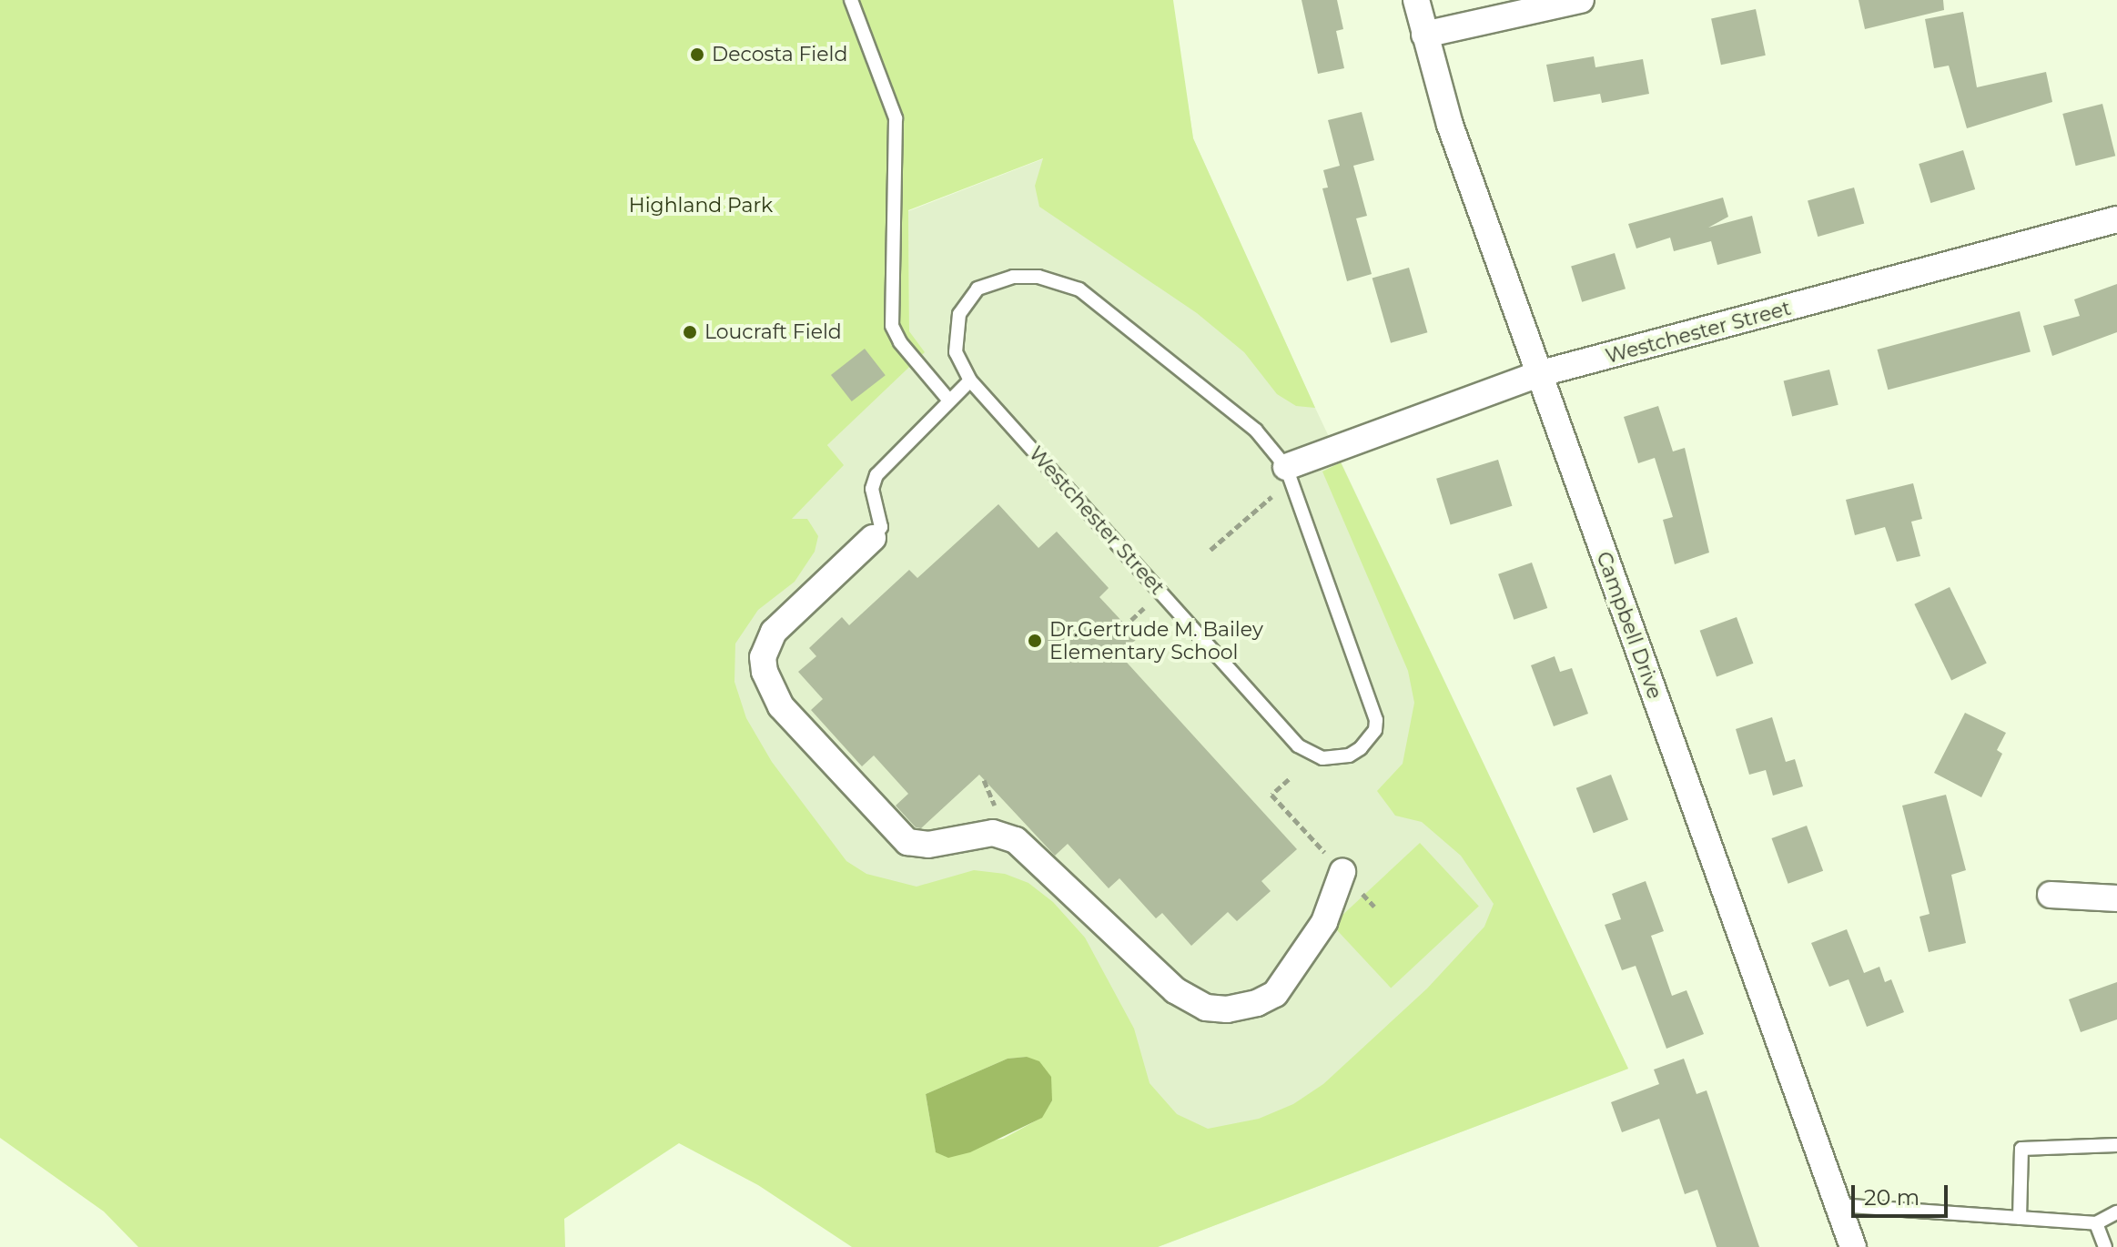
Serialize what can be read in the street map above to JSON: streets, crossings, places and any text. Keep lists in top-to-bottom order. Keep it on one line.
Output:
{"streets":{"street":["Westchester Street","Campbell Drive"]},"crossings":[["Westchester Street","Campbell Drive"]],"parks":["Highland Park"],"places":["Decosta Field","Loucraft Field","Dr.Gertrude M. Bailey Elementary School"],"scale_bar":"20 m"}
